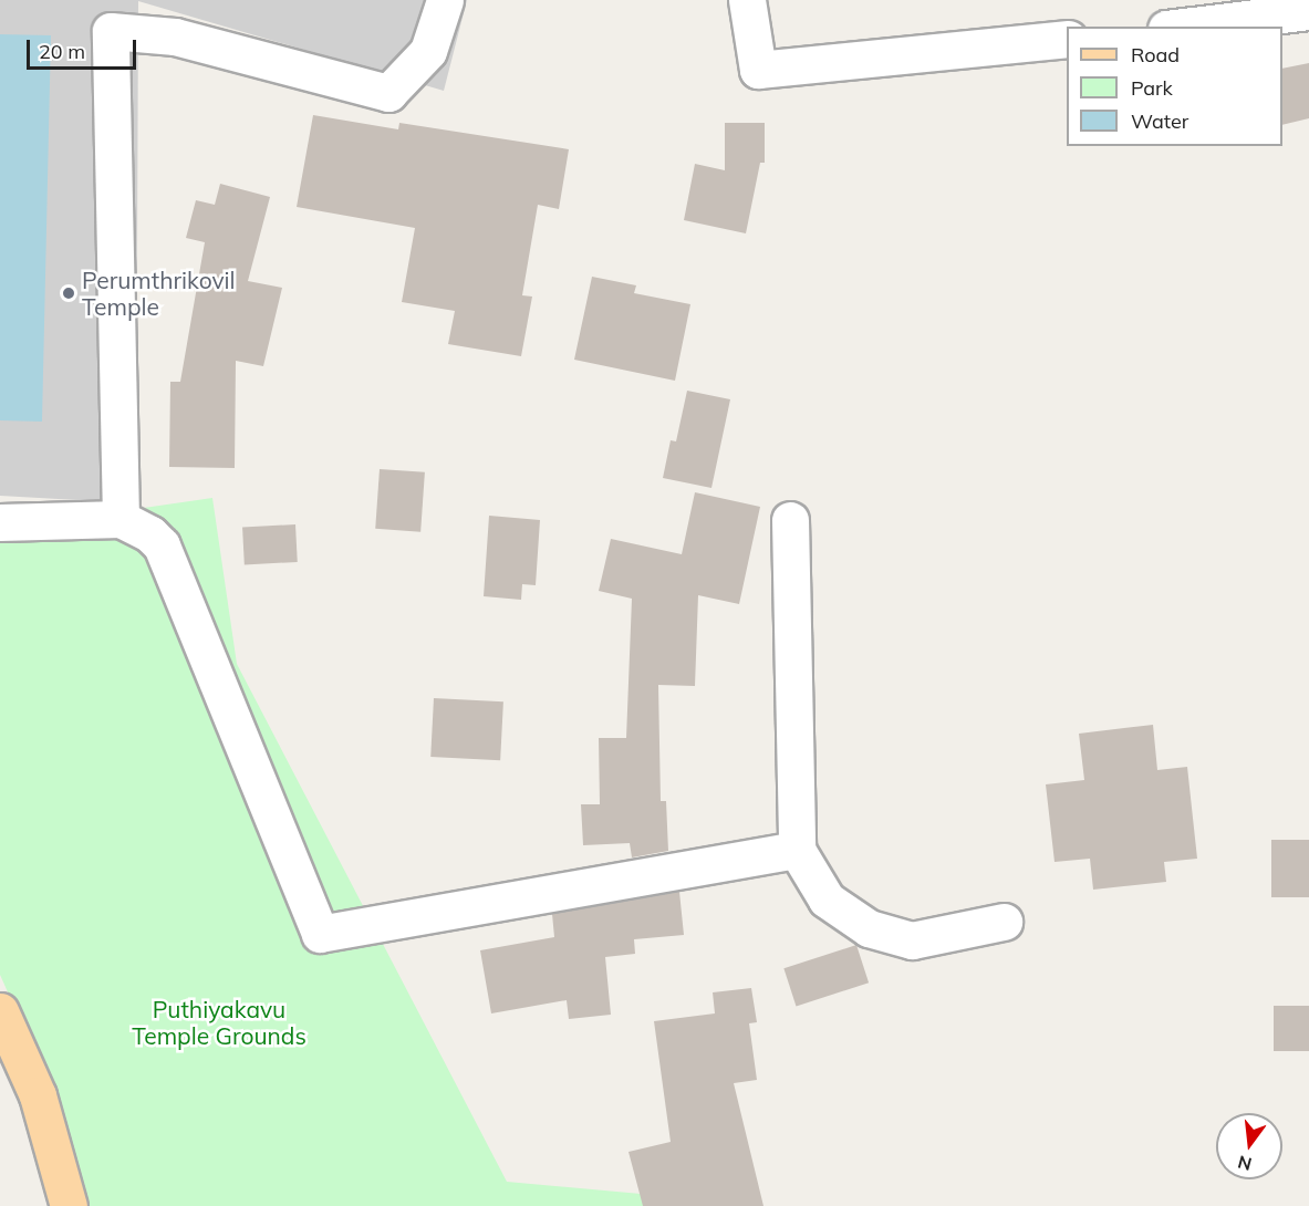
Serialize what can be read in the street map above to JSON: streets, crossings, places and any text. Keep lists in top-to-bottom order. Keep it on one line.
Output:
{"parks":["Puthiyakavu Temple Grounds"],"places":["Perumthrikovil Temple"],"legend":["Road","Park","Water"],"scale_bar":"20 m","north":"bottom"}
